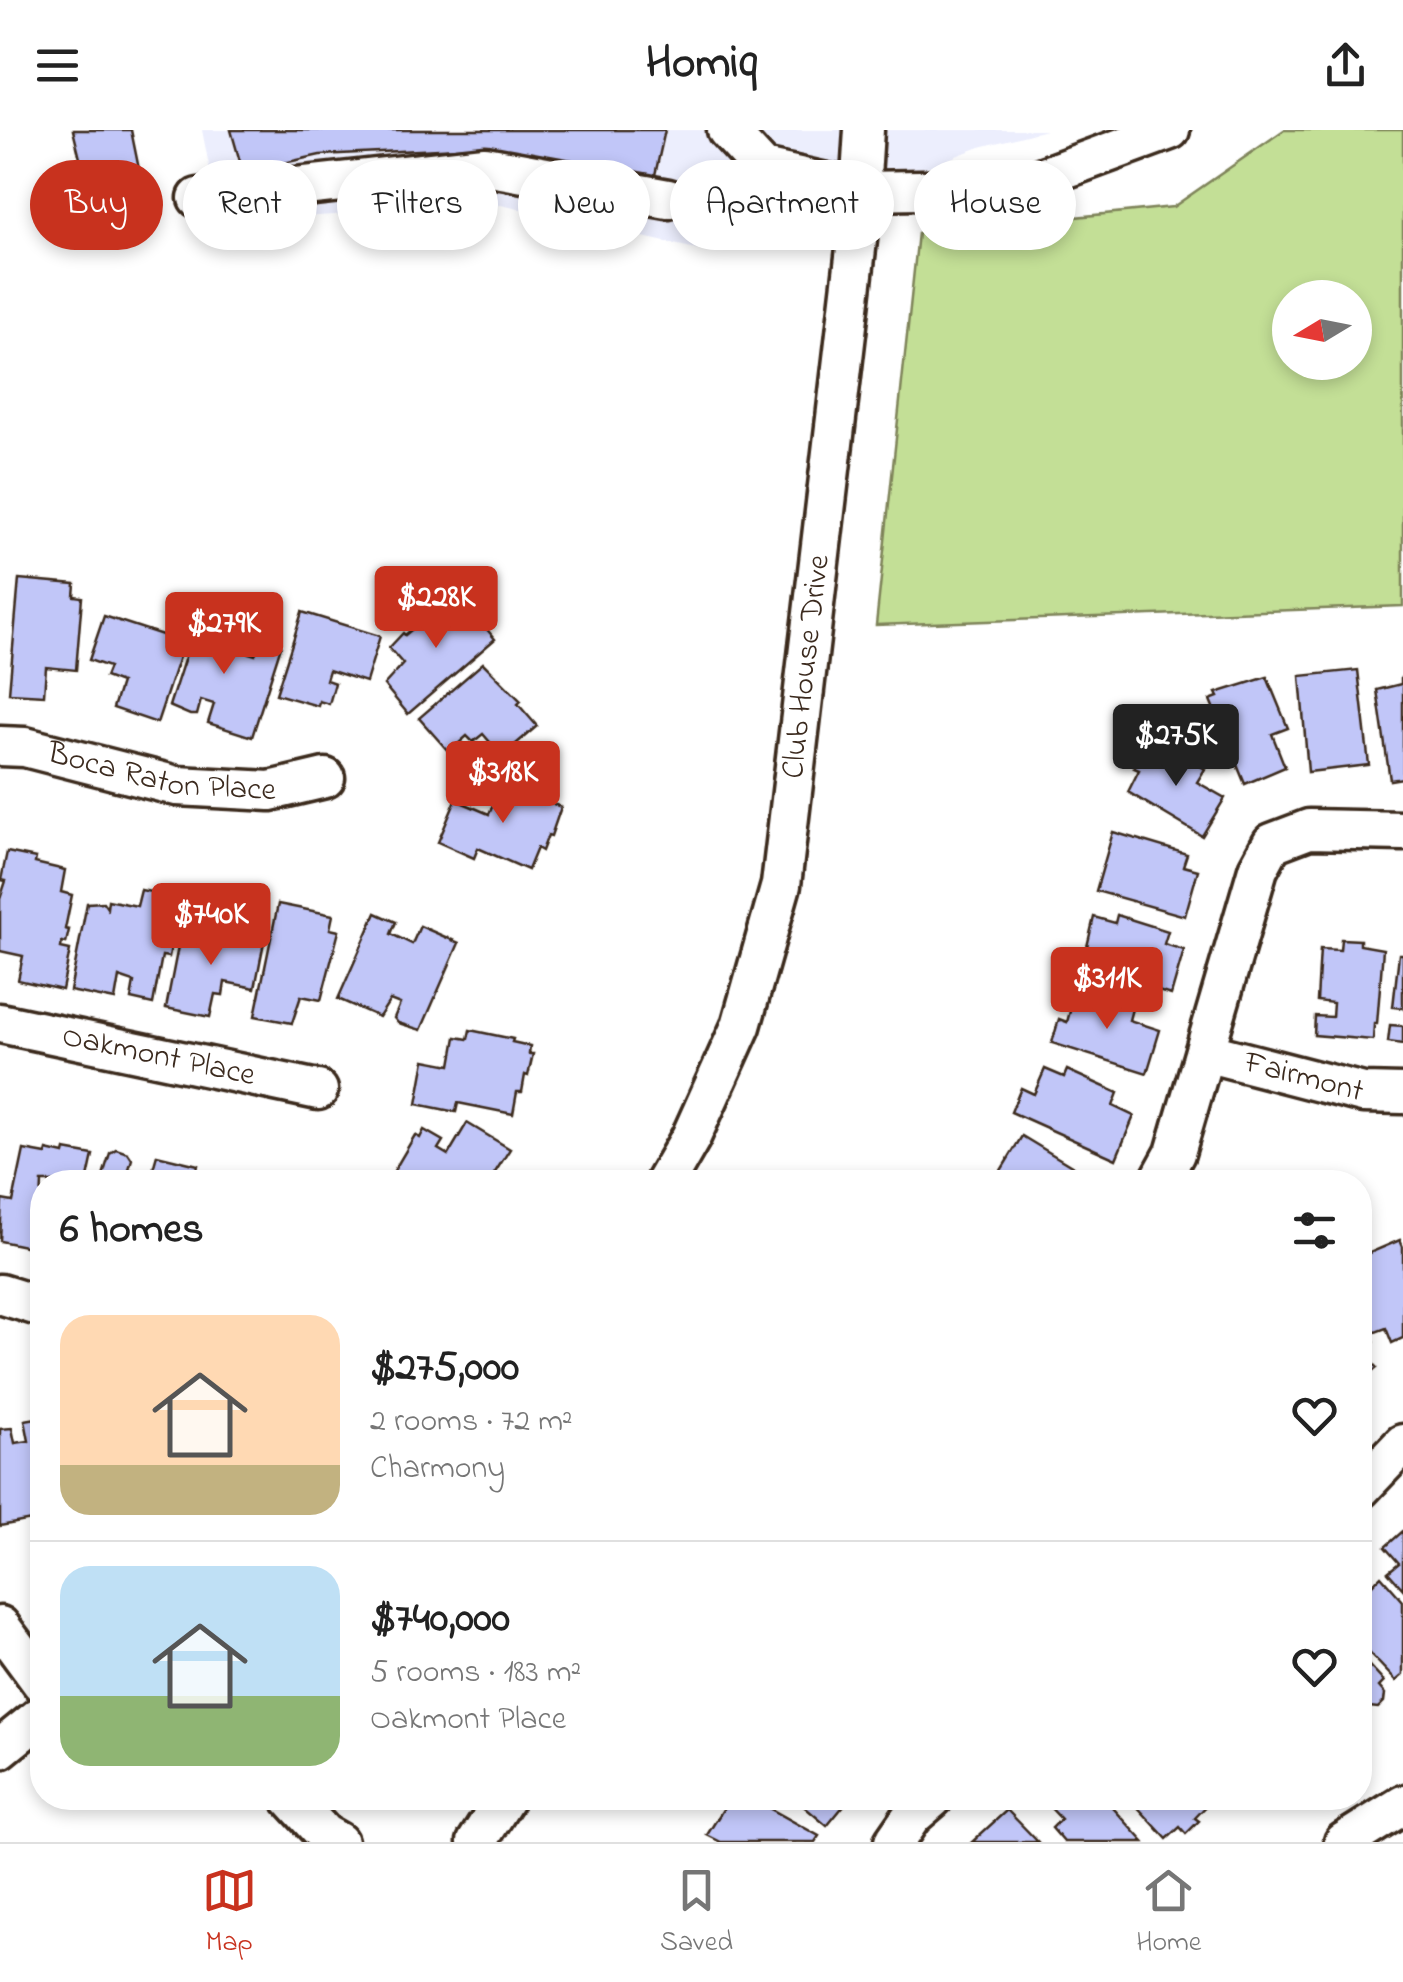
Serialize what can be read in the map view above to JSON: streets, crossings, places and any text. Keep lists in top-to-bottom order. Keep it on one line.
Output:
{"streets":{"street":["Club House Drive","Boca Raton Place","Oakmont Place","Fairmont"]},"north":"left","page":{"header":"Homiq","chip":["Buy","Rent","Filters","New","Apartment","House"],"price":["$228K","$279K","$275K","$318K","$740K","$311K"],"heading":"6 homes","list":[{"name":"$275,000","note":"2 rooms · 72 m² · Charmony"},{"name":"$740,000","note":"5 rooms · 183 m² · Oakmont Place"}],"tabs":["Map","Saved","Home"]}}
